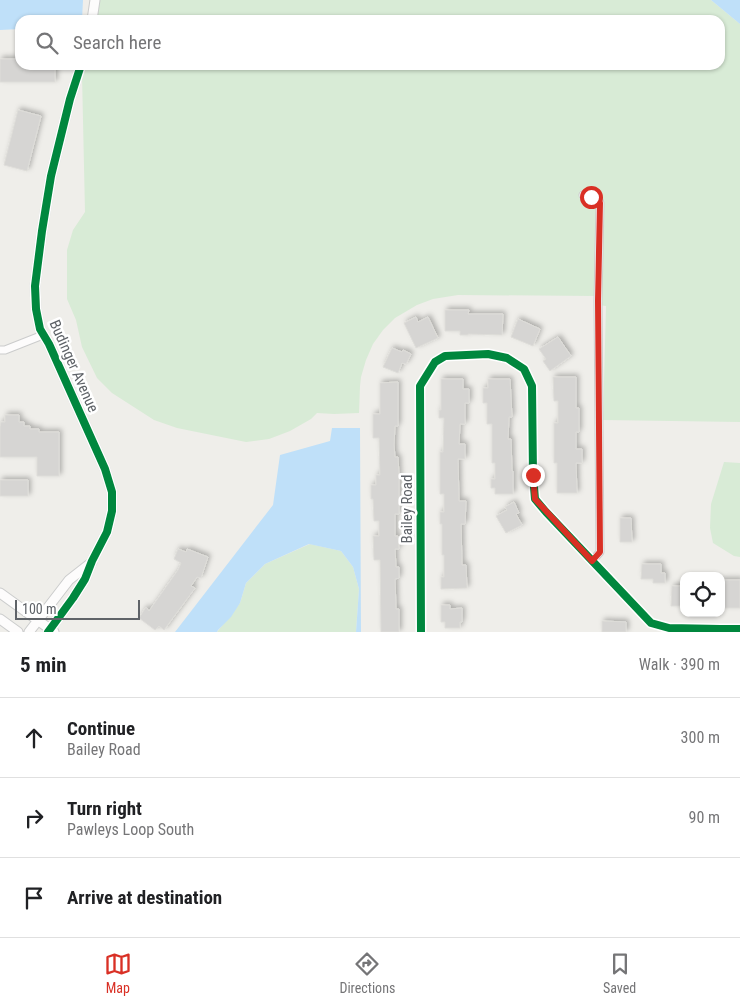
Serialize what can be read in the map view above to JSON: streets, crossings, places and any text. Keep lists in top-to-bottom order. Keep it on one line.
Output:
{"streets":{"street":["Budinger Avenue","Bailey Road"]},"scale_bar":"100 m","page":{"search":"Search here","scale":"100 m","heading":["5 min","Walk · 390 m"],"list":[["Continue","Bailey Road","300 m"],["Turn right","Pawleys Loop South","90 m"],"Arrive at destination"],"nav":["Map","Directions","Saved"]}}
